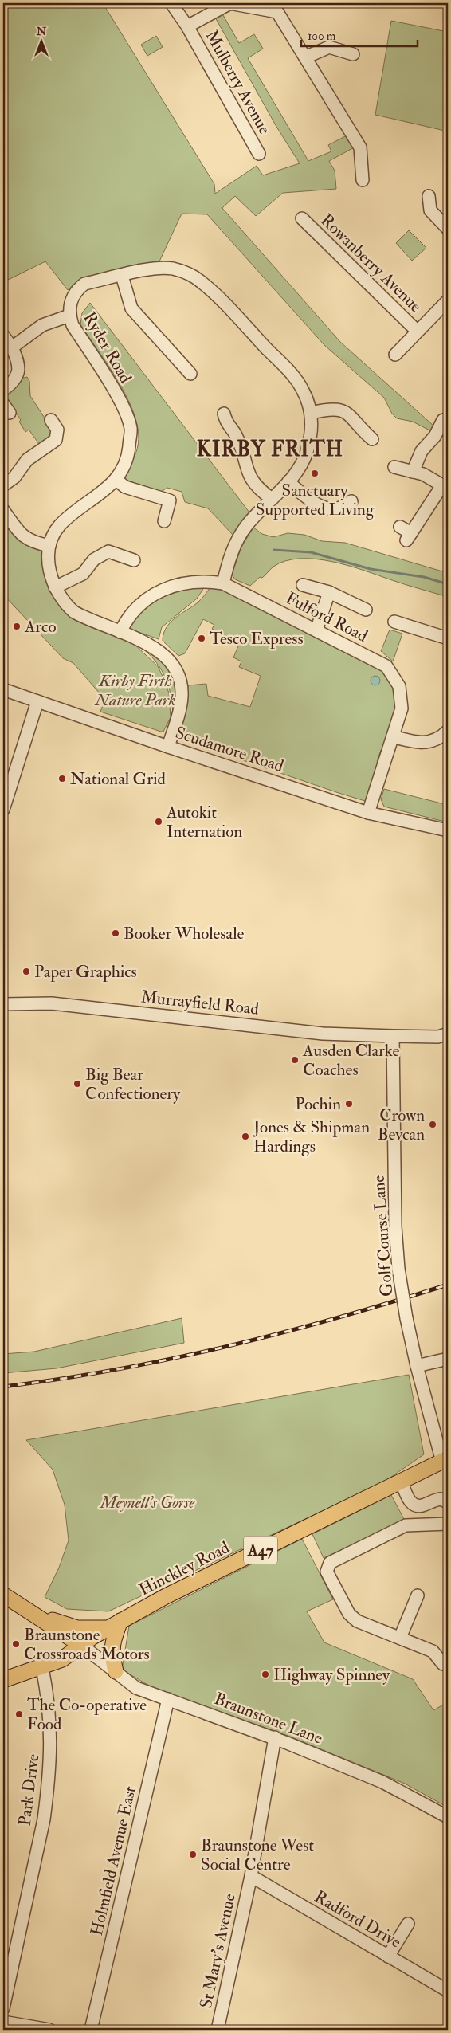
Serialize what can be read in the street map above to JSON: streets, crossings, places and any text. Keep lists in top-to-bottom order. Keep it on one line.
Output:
{"streets":{"main road":["A47","Hinckley Road"],"street":["Mulberry Avenue","Rowanberry Avenue","Ryder Road","Fulford Road","Scudamore Road","Murrayfield Road","Golf Course Lane","Braunstone Lane","Park Drive","Holmfield Avenue East","Radford Drive","St Mary's Avenue"]},"crossings":[["Ryder Road","Fulford Road"],["Ryder Road","Scudamore Road"],["Fulford Road","Scudamore Road"],["Murrayfield Road","Golf Course Lane"],["Golf Course Lane","Hinckley Road"],["Hinckley Road","Braunstone Lane"],["Hinckley Road","Park Drive"],["Braunstone Lane","Holmfield Avenue East"],["Braunstone Lane","St Mary's Avenue"],["Radford Drive","St Mary's Avenue"]],"districts":["KIRBY FRITH"],"parks":["Kirby Firth Nature Park","Meynell's Gorse"],"places":["Sanctuary Supported Living","Arco","Tesco Express","National Grid","Autokit Internation","Booker Wholesale","Paper Graphics","Ausden Clarke Coaches","Big Bear Confectionery","Pochin","Crown Bevcan","Jones & Shipman Hardings","Braunstone Crossroads Motors","Highway Spinney","The Co-operative Food","Braunstone West Social Centre"],"scale_bar":"100 m","north":"top"}
